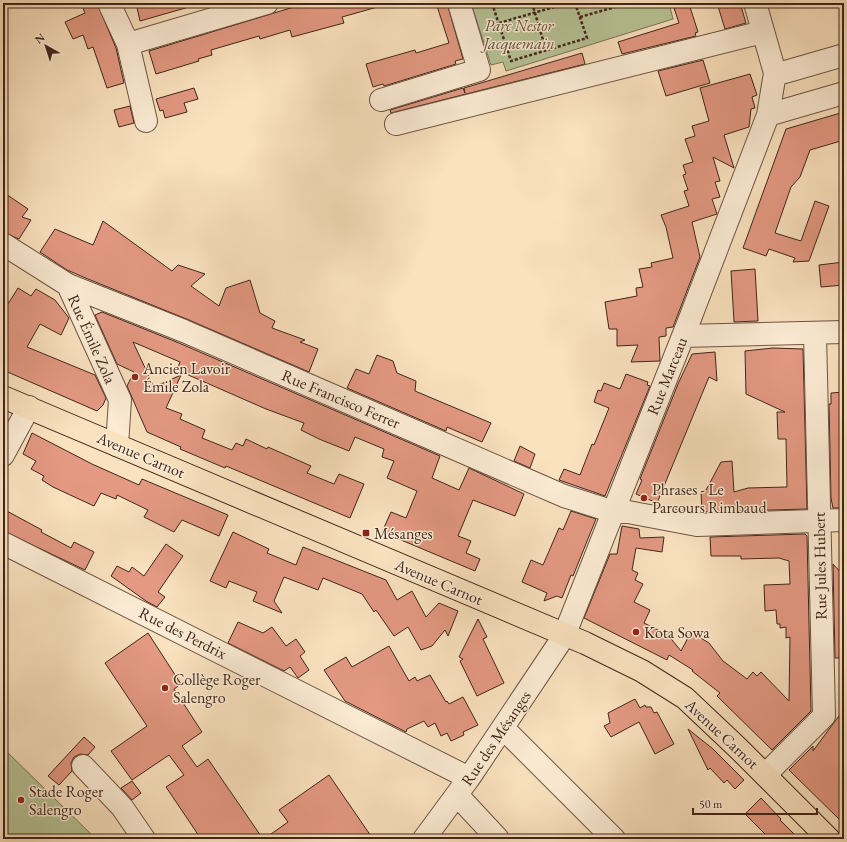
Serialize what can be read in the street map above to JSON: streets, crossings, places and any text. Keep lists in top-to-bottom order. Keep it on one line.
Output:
{"streets":{"main road":["Avenue Carnot"],"street":["Rue Émile Zola","Rue Marceau","Rue Francisco Ferrer","Rue Jules Hubert","Rue des Perdrix","Rue des Mésanges"]},"crossings":[["Rue Émile Zola","Rue Francisco Ferrer"],["Rue Émile Zola","Avenue Carnot"],["Rue Marceau","Rue Francisco Ferrer"],["Rue Marceau","Avenue Carnot"],["Rue Marceau","Rue des Mésanges"],["Rue Francisco Ferrer","Rue Jules Hubert"],["Avenue Carnot","Rue Jules Hubert"],["Avenue Carnot","Rue des Mésanges"],["Rue des Perdrix","Rue des Mésanges"]],"parks":["Parc Nestor Jacquemain"],"places":{"other":["Ancien Lavoir Émile Zola","Phrases - Le Parcours Rimbaud","Kota Sowa","Collège Roger Salengro","Stade Roger Salengro"],"transit":["Mésanges"]},"scale_bar":"50 m","north":"top left"}
